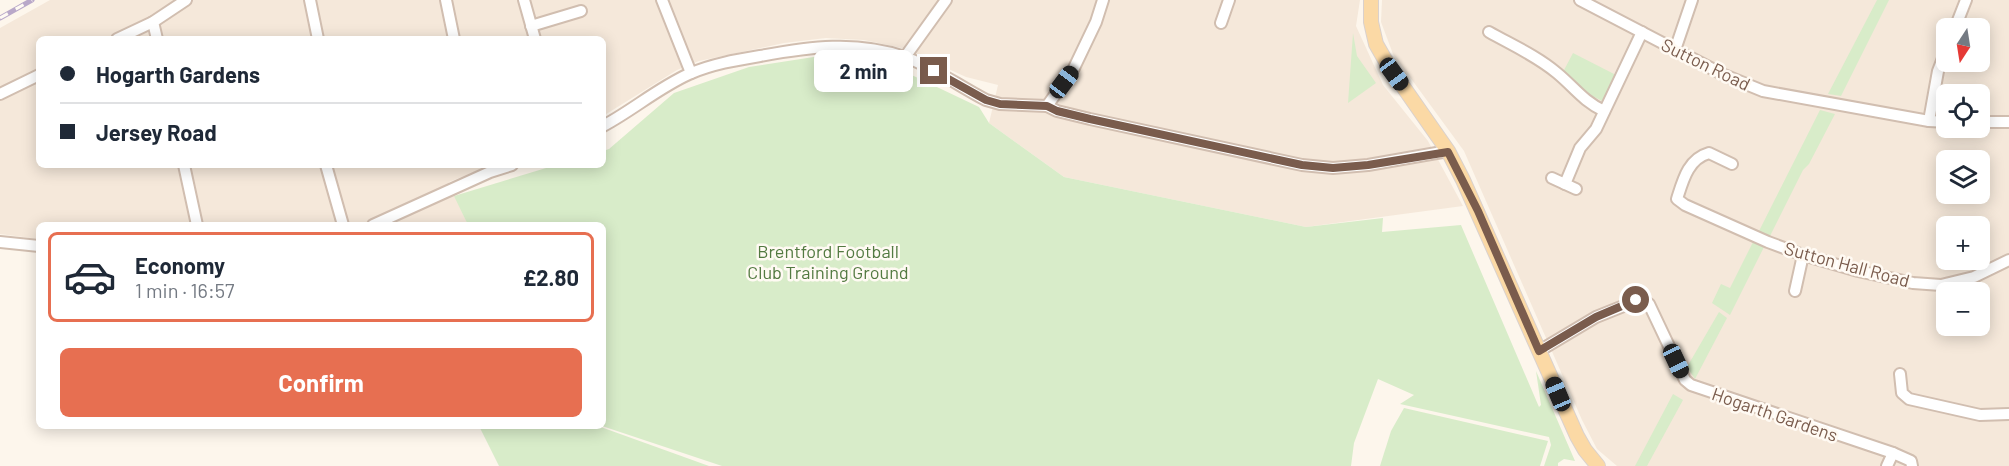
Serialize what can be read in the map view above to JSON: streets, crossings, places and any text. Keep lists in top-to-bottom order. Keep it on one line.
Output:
{"streets":{"street":["Sutton Road","Sutton Hall Road","Hogarth Gardens"]},"parks":["Brentford Football Club Training Ground"],"north":"bottom","page":{"map_buttons":["+","−"],"banner":["Hogarth Gardens","Jersey Road"],"bubble":"2 min","list":[{"name":"Economy","note":"1 min · 16:57","value":"£2.80"}],"buttons":"Confirm"}}
